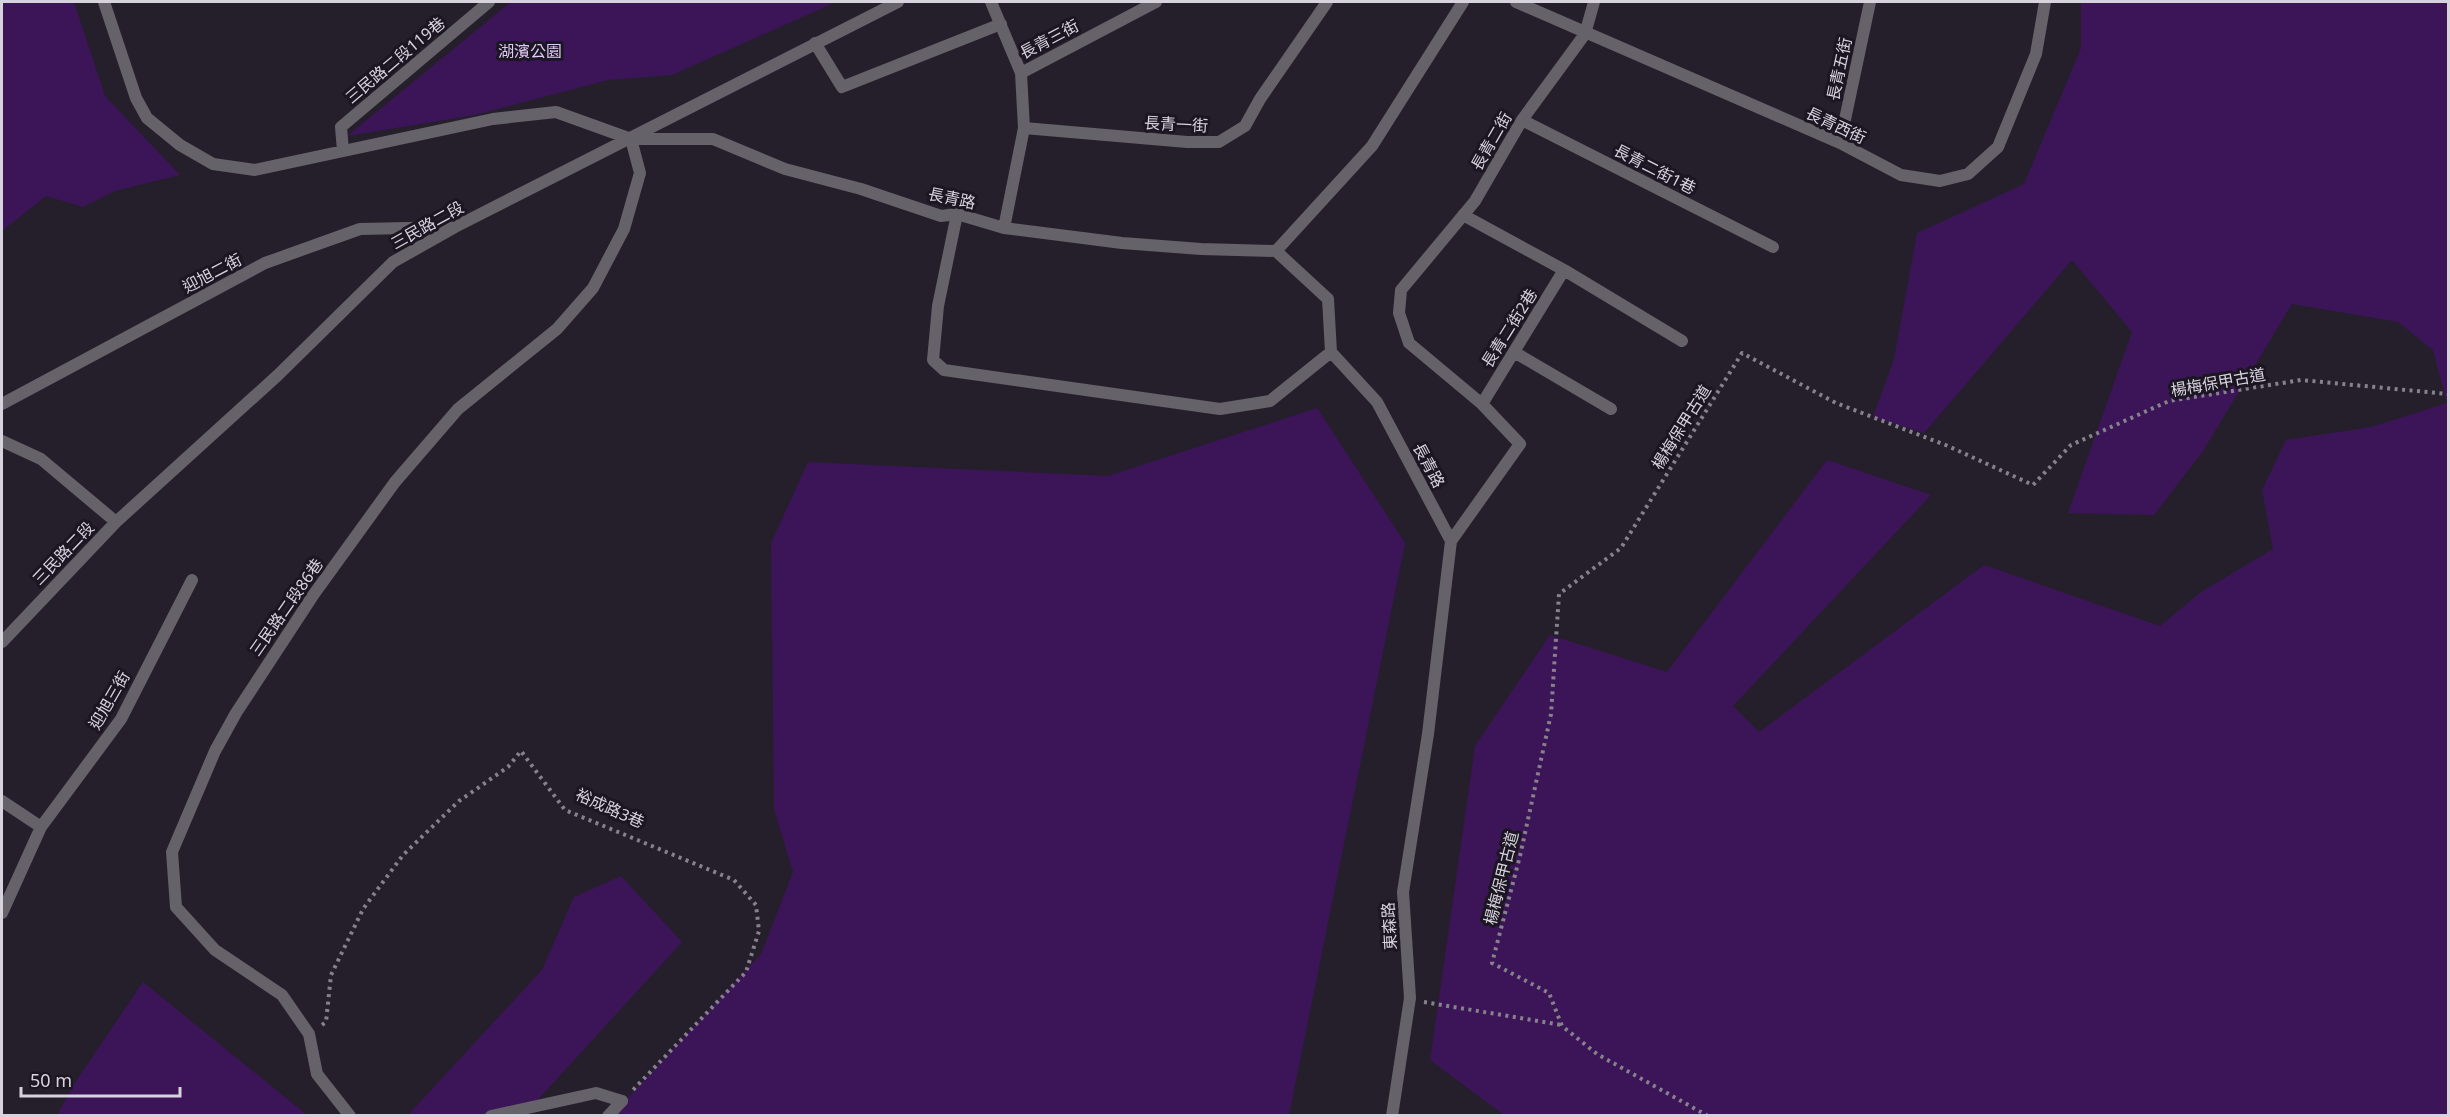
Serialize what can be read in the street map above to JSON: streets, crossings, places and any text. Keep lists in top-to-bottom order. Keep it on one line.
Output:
{"streets":{"street":["長青三街","三民路二段119巷","長青五街","長青一街","長青西街","長青二街","長青二街1巷","長青路","三民路二段","迎旭二街","長青二街2巷","三民路二段86巷","迎旭三街","東森路"],"path":["楊梅保甲古道","裕成路3巷"]},"crossings":[["長青五街","長青西街"],["長青西街","長青二街"],["長青二街","長青二街1巷"],["長青二街","長青二街2巷"],["長青路","三民路二段"],["長青路","三民路二段86巷"],["長青路","東森路"],["三民路二段","迎旭二街"],["三民路二段","三民路二段86巷"],["三民路二段86巷","裕成路3巷"]],"parks":["湖濱公園"],"scale_bar":"50 m"}
